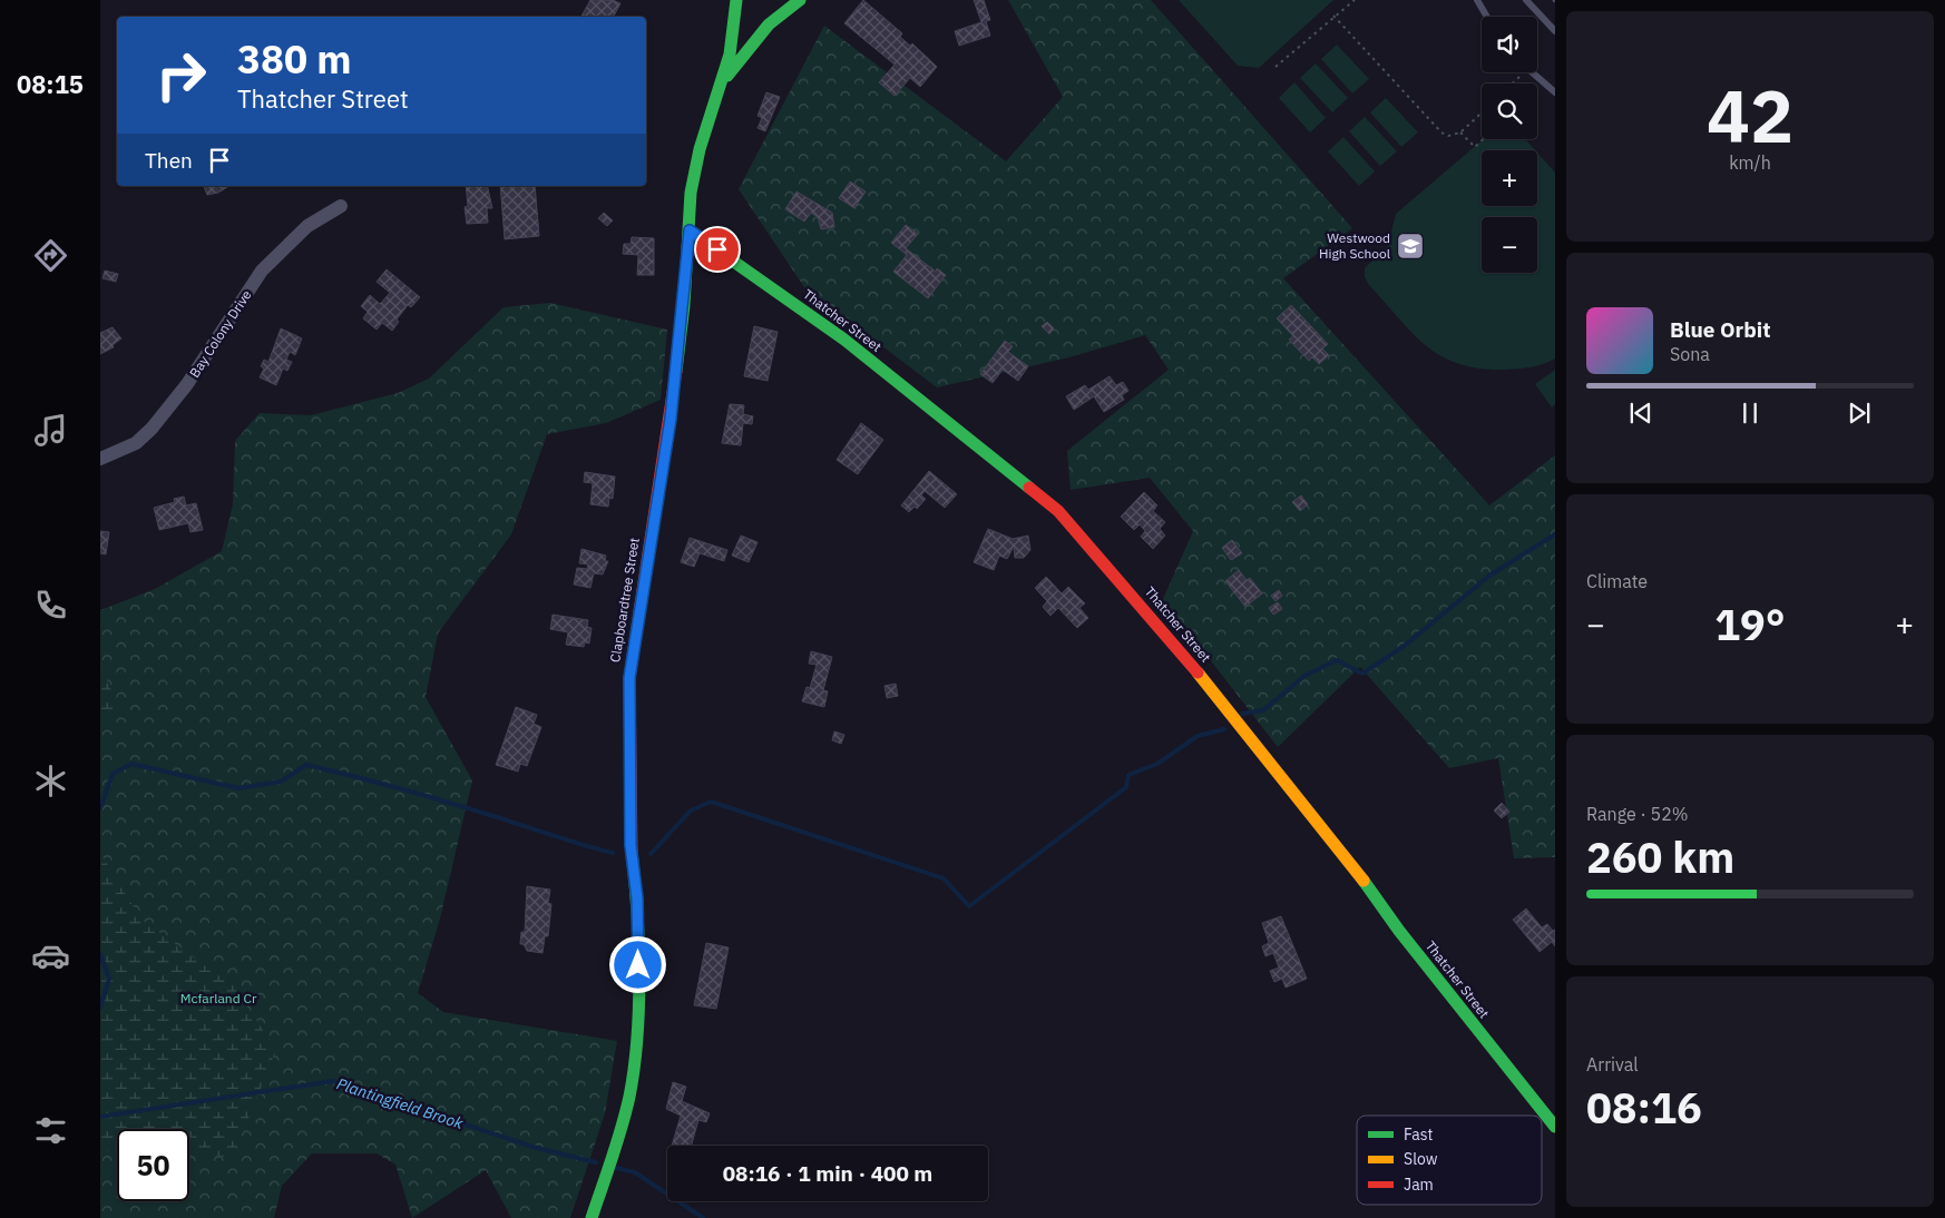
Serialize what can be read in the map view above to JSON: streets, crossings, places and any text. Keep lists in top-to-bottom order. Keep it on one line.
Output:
{"streets":{"main road":["Thatcher Street","Clapboardtree Street"],"street":["Bay Colony Drive"]},"crossings":[["Thatcher Street","Clapboardtree Street"]],"water":["Plantingfield Brook"],"parks":["Mcfarland Cr"],"places":{"school or university":["Westwood High School"]},"legend":["Fast","Slow","Jam"],"page":{"tabs":"08:15","tile":[["42","km/h"],"Climate",["Range · 52%","260 km"],["Arrival","08:16"]],"map_buttons":["+","−"],"turn":["380 m","Thatcher Street"],"then":"Then","song":["Blue Orbit","Sona"],"heat":["−","19°","+"],"limit":"50","trip":"08:16 · 1 min · 400 m"}}
